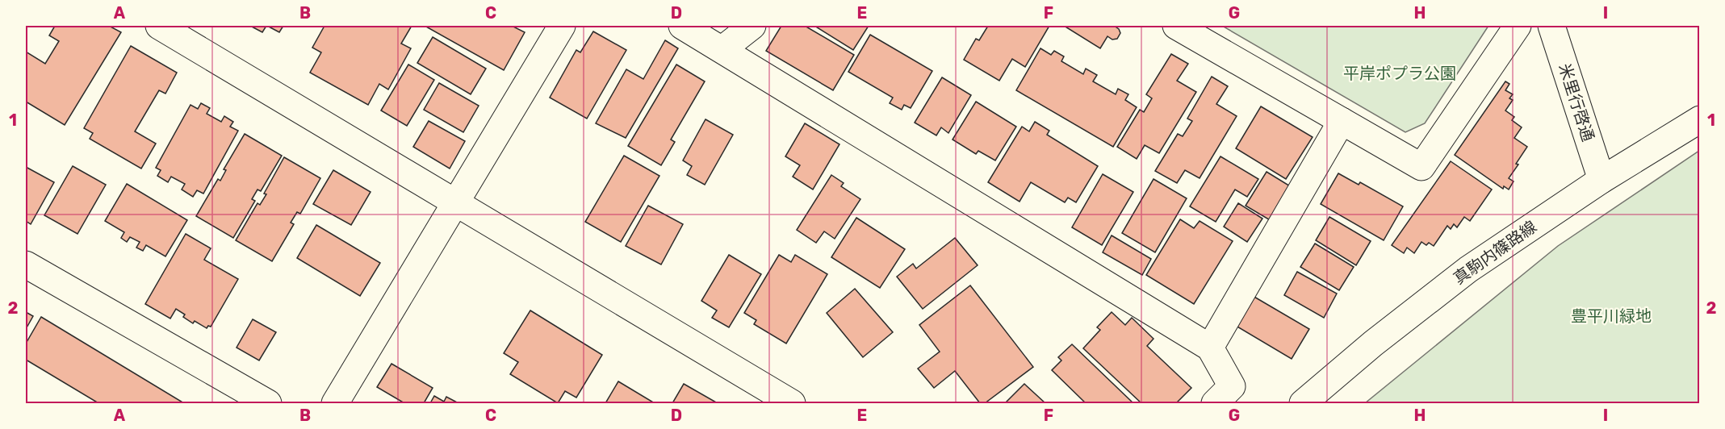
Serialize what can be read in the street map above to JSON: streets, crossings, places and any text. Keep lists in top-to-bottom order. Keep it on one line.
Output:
{"streets":{"street":["米里行啓通","真駒内篠路線"]},"crossings":[["米里行啓通","真駒内篠路線"]],"parks":["平岸ポプラ公園","豊平川緑地"],"grid":{"columns":["A","B","C","D","E","F","G","H","I"],"rows":["1","2"]}}
